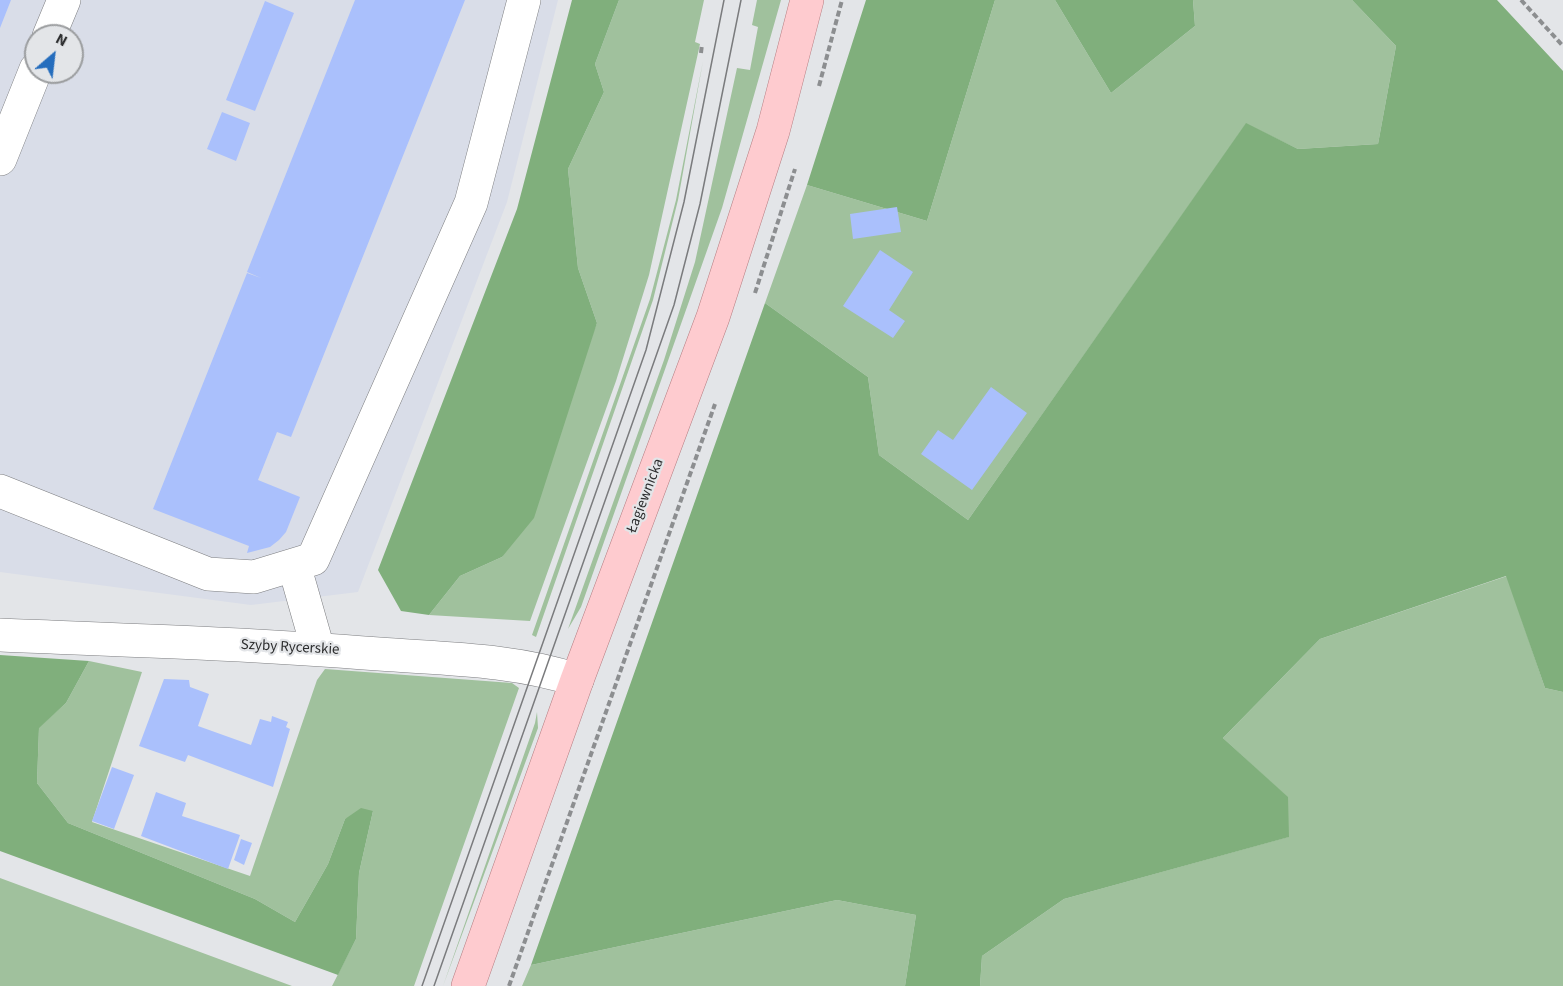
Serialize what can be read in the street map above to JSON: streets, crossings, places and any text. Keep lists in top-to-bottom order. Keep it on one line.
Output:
{"streets":{"main road":["Łagiewnicka"],"street":["Szyby Rycerskie"]},"crossings":[["Łagiewnicka","Szyby Rycerskie"]],"north":"top right"}
